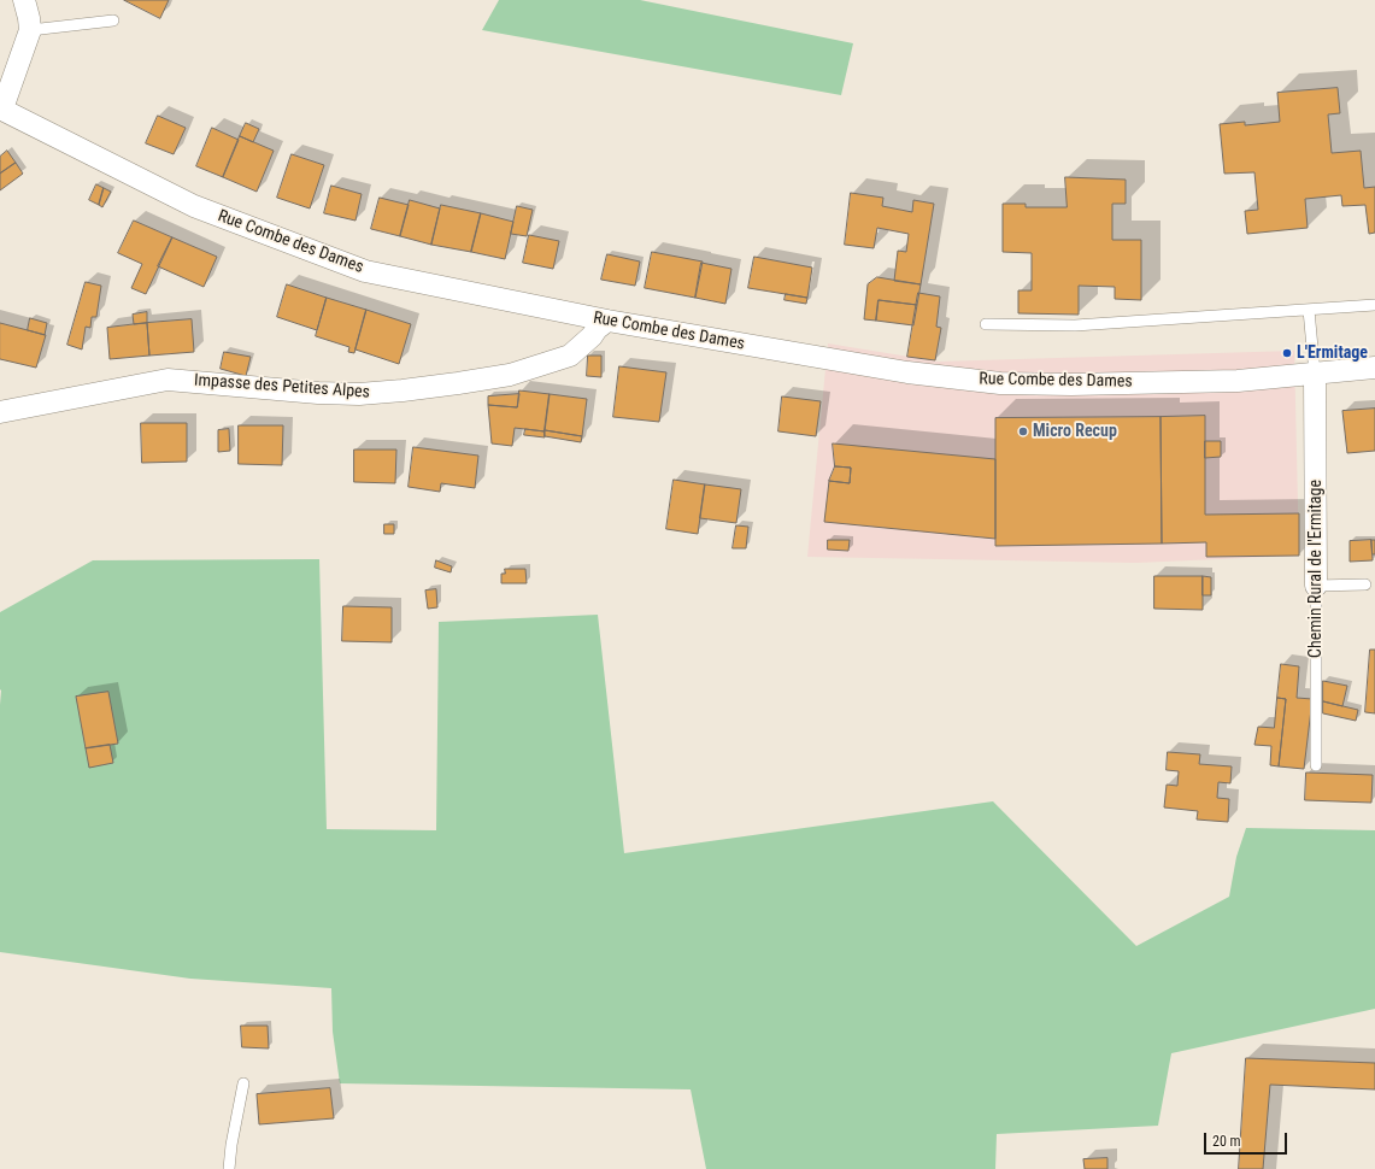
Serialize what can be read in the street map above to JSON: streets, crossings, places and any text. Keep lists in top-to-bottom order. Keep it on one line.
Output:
{"streets":{"street":["Rue Combe des Dames","Impasse des Petites Alpes","Chemin Rural de l'Ermitage"]},"crossings":[["Rue Combe des Dames","Impasse des Petites Alpes"],["Rue Combe des Dames","Chemin Rural de l'Ermitage"]],"places":["L'Ermitage","Micro Recup"],"scale_bar":"20 m"}
